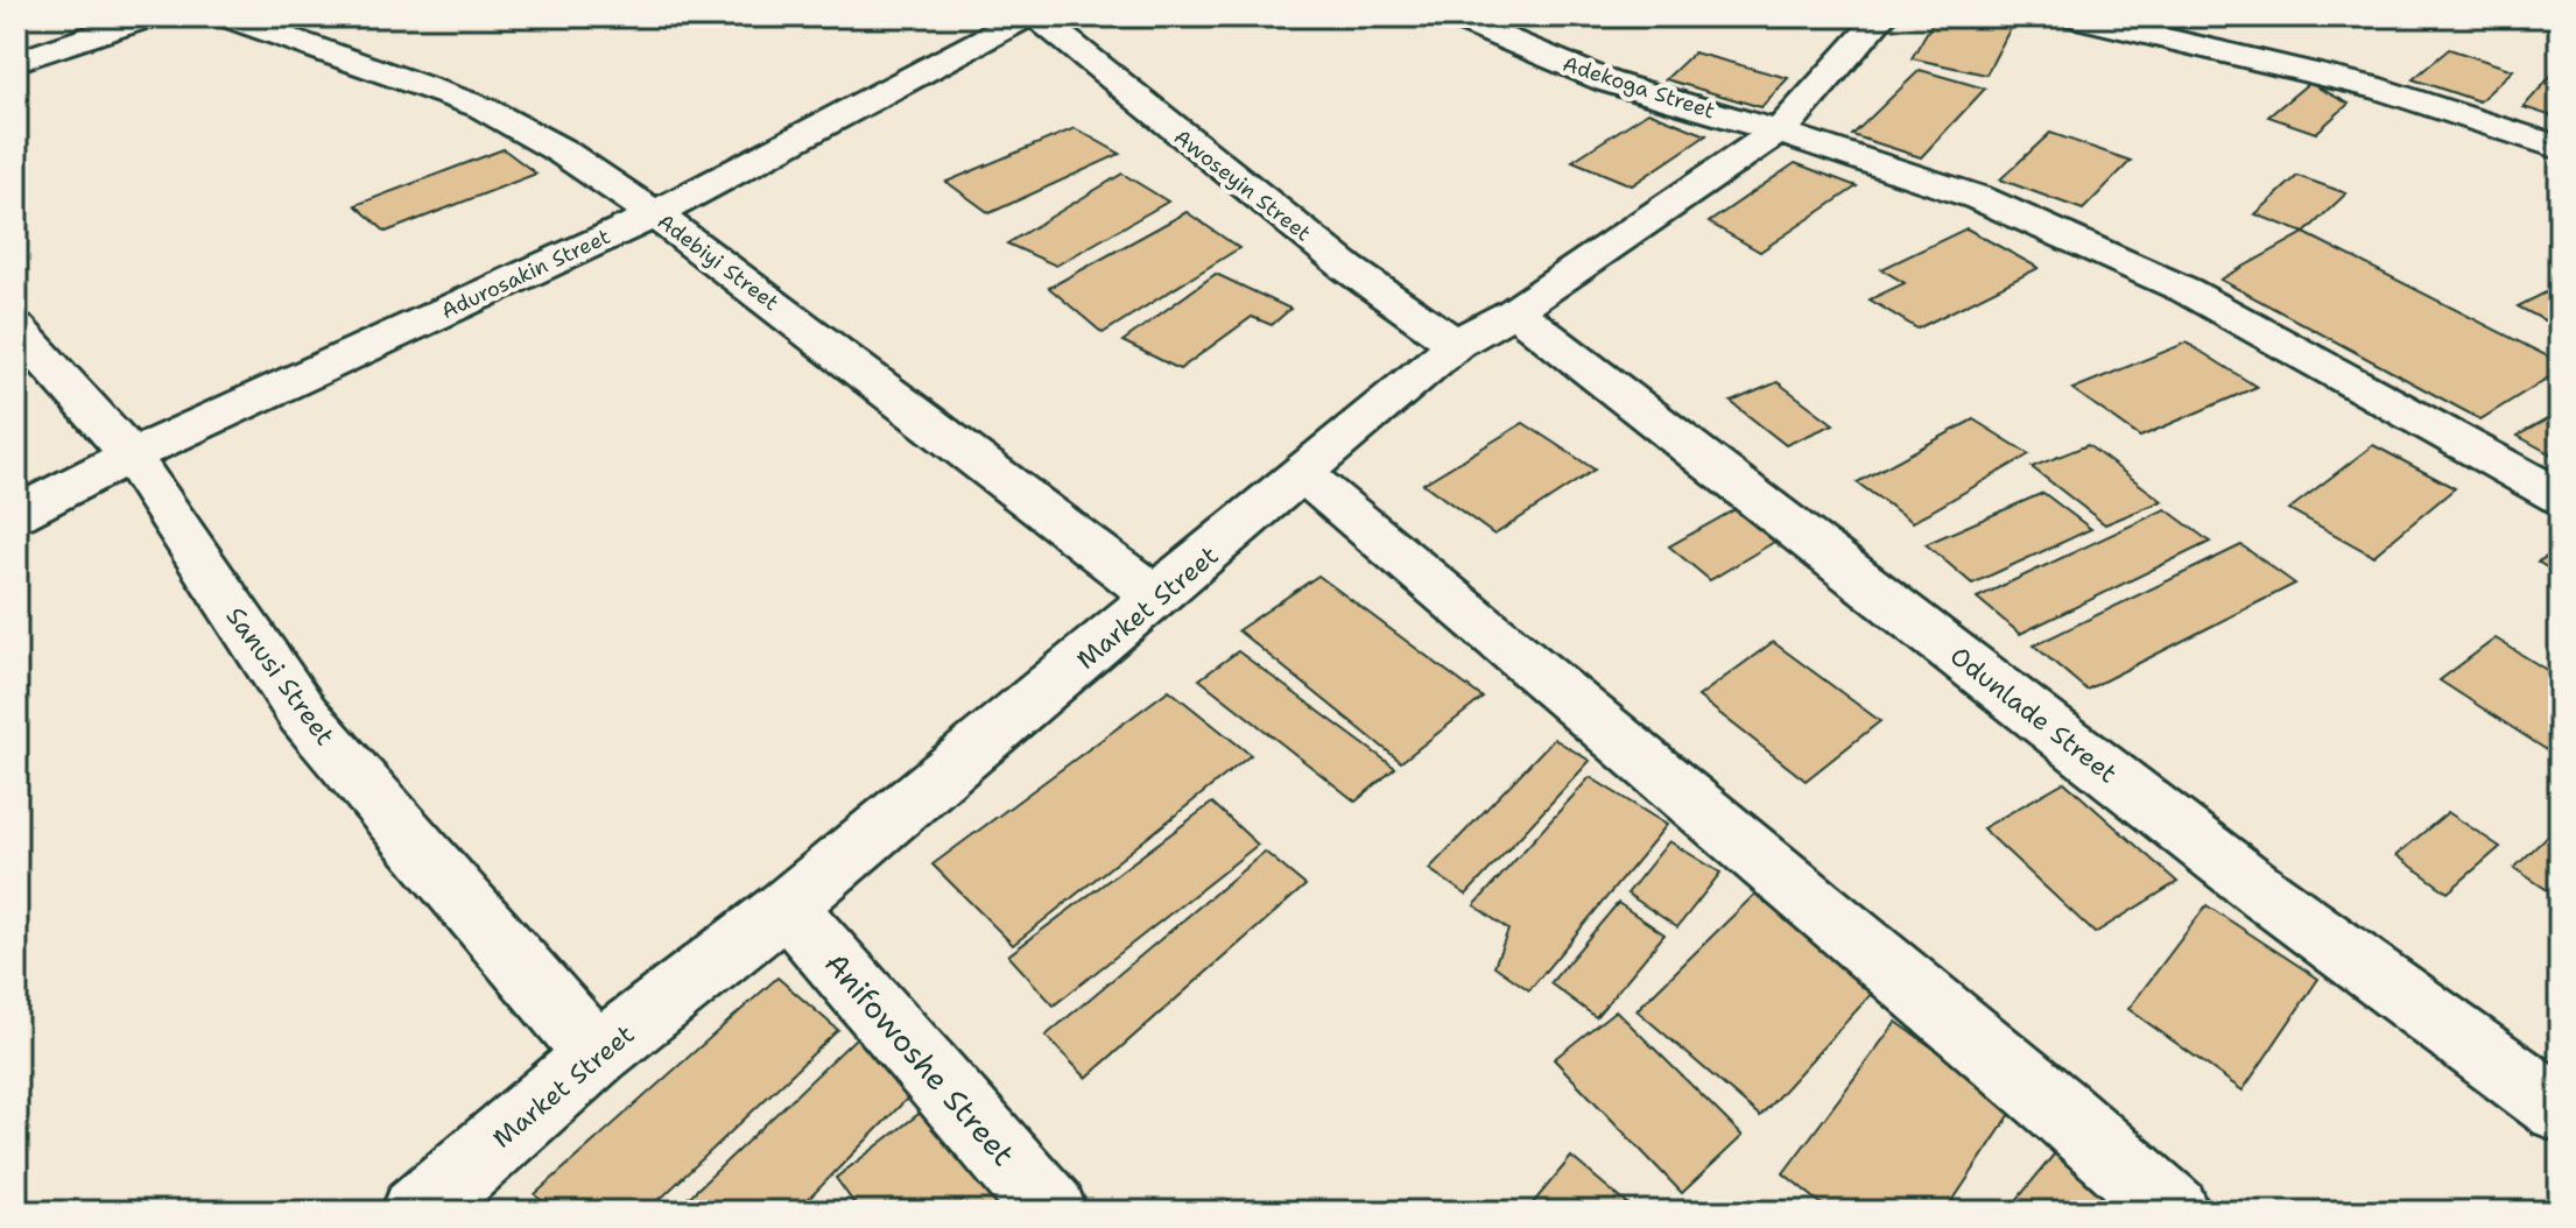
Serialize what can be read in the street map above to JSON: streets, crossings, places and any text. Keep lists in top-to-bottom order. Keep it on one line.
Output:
{"streets":{"street":["Adekoga Street","Awoseyin Street","Adebiyi Street","Adurosakin Street","Market Street","Sanusi Street","Odunlade Street","Anifowoshe Street"]},"crossings":[["Adekoga Street","Market Street"],["Awoseyin Street","Market Street"],["Adebiyi Street","Adurosakin Street"],["Adebiyi Street","Market Street"],["Adurosakin Street","Sanusi Street"],["Market Street","Sanusi Street"],["Market Street","Odunlade Street"],["Market Street","Anifowoshe Street"]]}
